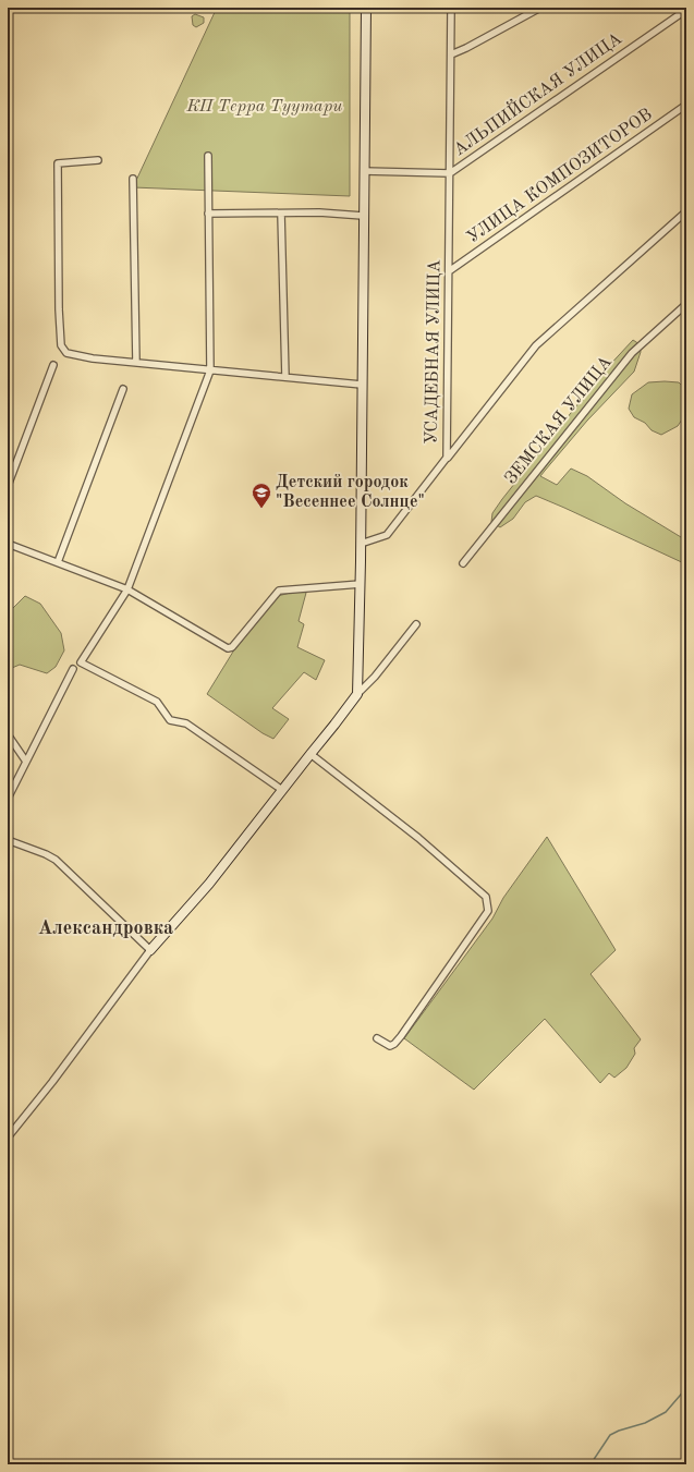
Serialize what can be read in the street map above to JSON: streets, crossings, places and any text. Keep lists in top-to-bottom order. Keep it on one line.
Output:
{"streets":{"street":["АЛЬПИЙСКАЯ УЛИЦА","УЛИЦА КОМПОЗИТОРОВ","УСАДЕБНАЯ УЛИЦА","ЗЕМСКАЯ УЛИЦА"]},"crossings":[["АЛЬПИЙСКАЯ УЛИЦА","УСАДЕБНАЯ УЛИЦА"],["УЛИЦА КОМПОЗИТОРОВ","УСАДЕБНАЯ УЛИЦА"]],"districts":["Александровка"],"parks":["КП Терра Туутари"],"places":{"school or university":["Детский городок \"Весеннее Солнце\""]}}
